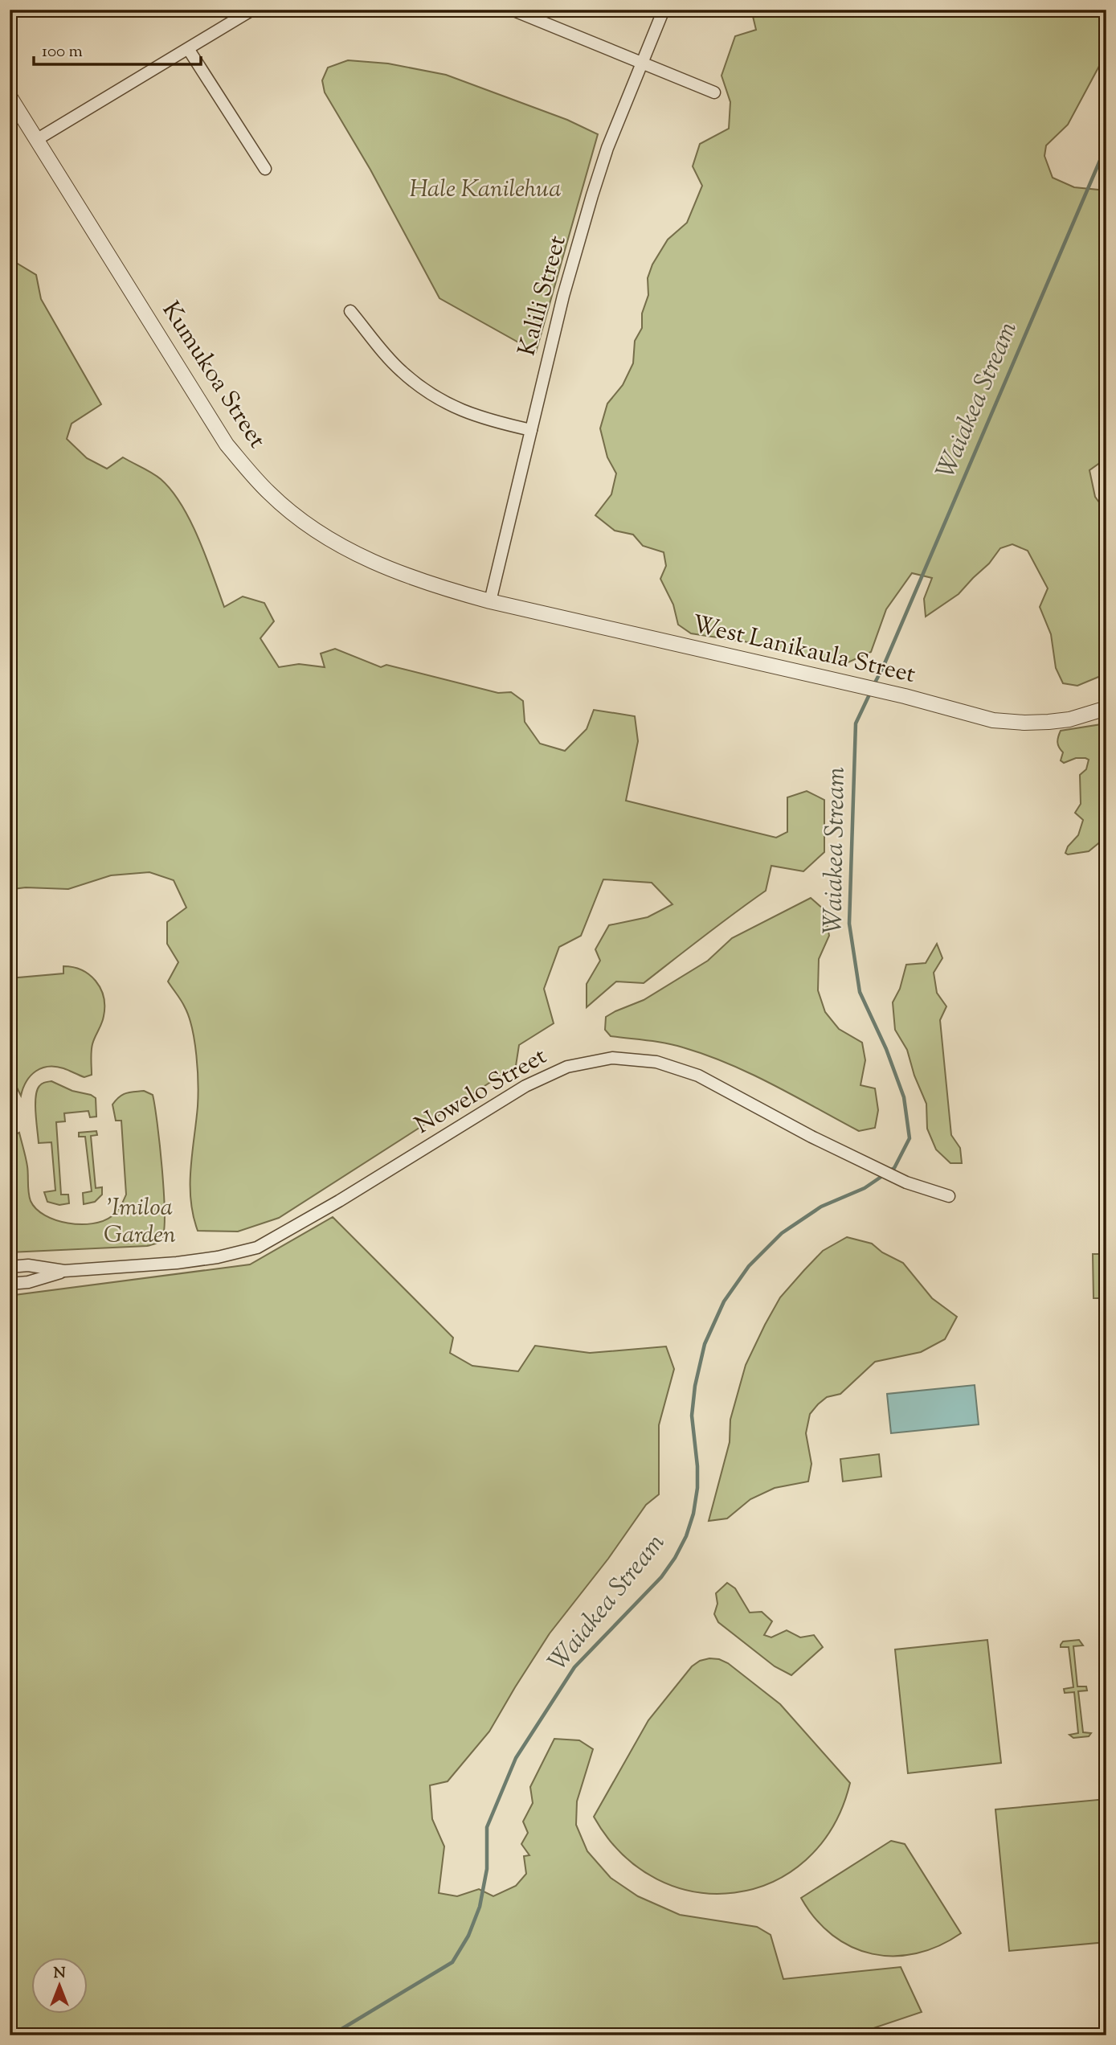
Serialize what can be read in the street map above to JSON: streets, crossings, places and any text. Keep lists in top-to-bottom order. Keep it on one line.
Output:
{"streets":{"street":["Kalili Street","Kumukoa Street","West Lanikaula Street","Nowelo Street"]},"crossings":[["Kalili Street","Kumukoa Street"],["Kalili Street","West Lanikaula Street"],["Kumukoa Street","West Lanikaula Street"]],"water":["Waiakea Stream"],"parks":["Hale Kanilehua","'Imiloa Garden"],"scale_bar":"100 m","north":"top"}
